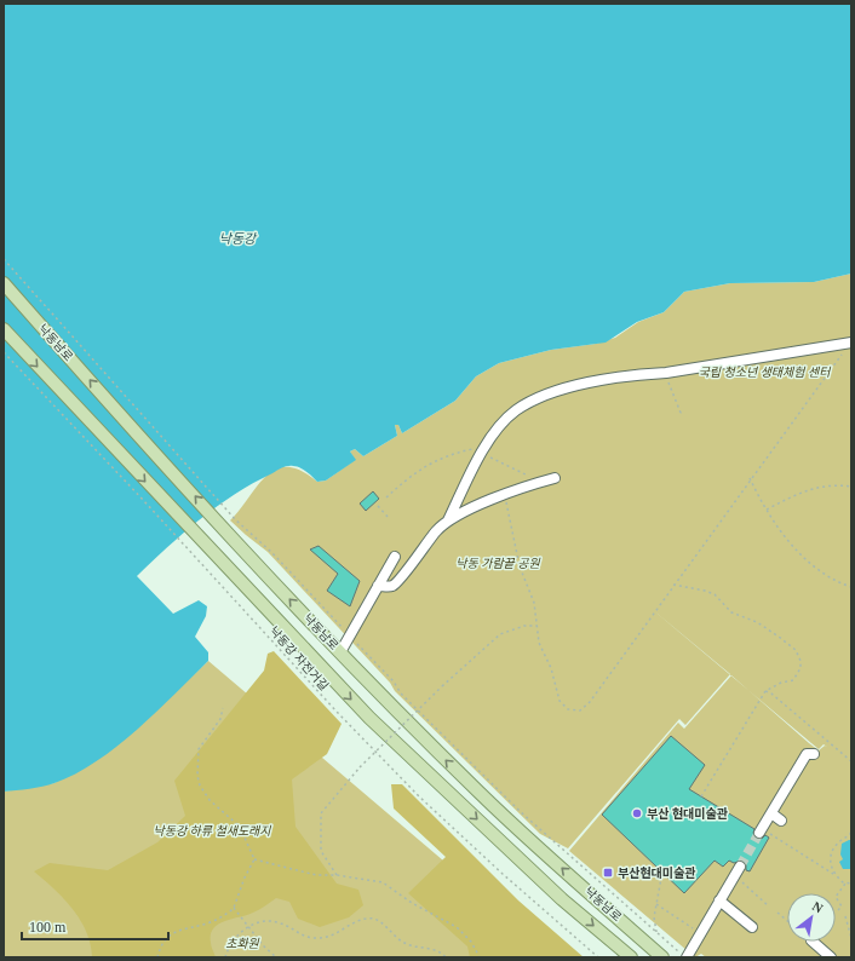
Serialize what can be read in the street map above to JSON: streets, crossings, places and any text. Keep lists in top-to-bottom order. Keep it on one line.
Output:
{"streets":{"main road":["낙동남로"],"path":["낙동강 자전거길"]},"water":["낙동강"],"parks":["국립 청소년 생태체험 센터","낙동 가람끝 공원","낙동강 하류 철새도래지","초화원"],"places":{"other":["부산 현대미술관"],"transit":["부산현대미술관"]},"scale_bar":"100 m","north":"top right"}
